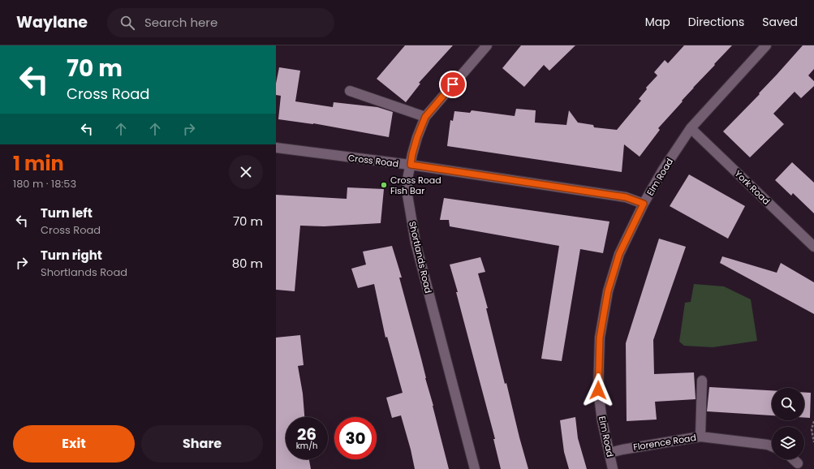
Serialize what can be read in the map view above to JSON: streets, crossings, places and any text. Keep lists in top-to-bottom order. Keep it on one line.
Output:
{"streets":{"street":["Cross Road","Elm Road","York Road","Shortlands Road","Florence Road"]},"crossings":[["Cross Road","Elm Road"],["Cross Road","Shortlands Road"],["Elm Road","York Road"],["Elm Road","Florence Road"]],"places":["Cross Road Fish Bar"],"page":{"header":"Waylane","search":"Search here","nav":["Map","Directions","Saved"],"turn":["70 m","Cross Road"],"heading":["1 min","180 m · 18:53"],"list":[{"name":"Turn left","note":"Cross Road","value":"70 m"},{"name":"Turn right","note":"Shortlands Road","value":"80 m"}],"speed":"26 km/h","limit":"30","buttons":["Exit","Share"]}}
